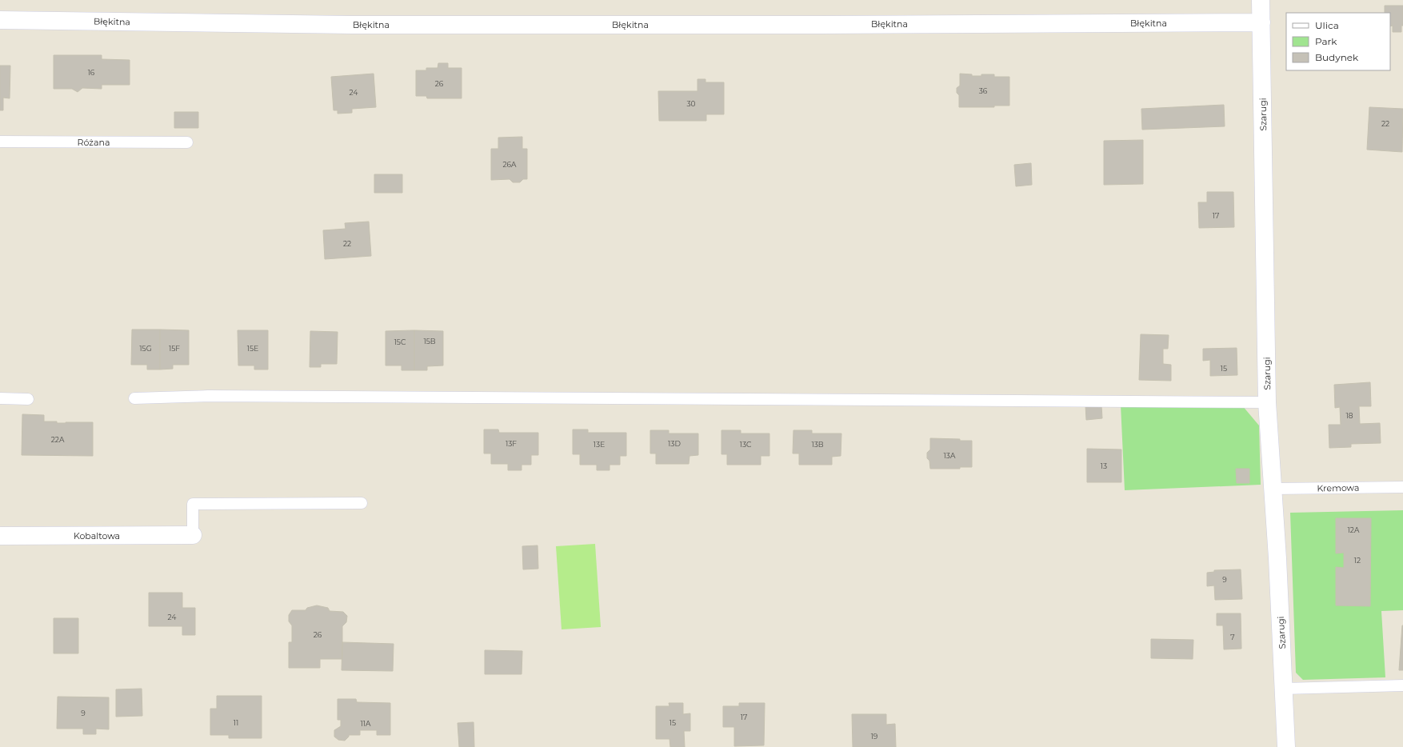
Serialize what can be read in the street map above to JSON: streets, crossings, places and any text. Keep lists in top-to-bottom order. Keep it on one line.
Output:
{"streets":{"street":["Błękitna","Szarugi","Kobaltowa"],"lane":["Różana","Kremowa"]},"crossings":[["Błękitna","Szarugi"],["Szarugi","Kremowa"]],"house_numbers":["16","26","36","24","30","22","26A","17","22","15B","15C","15G","15F","15E","15","18","22A","13F","13D","13E","13C","13B","13A","13","12A","12","9","24","26","7","9","17","11","15","11A","19"],"legend":["Ulica","Park","Budynek"]}
